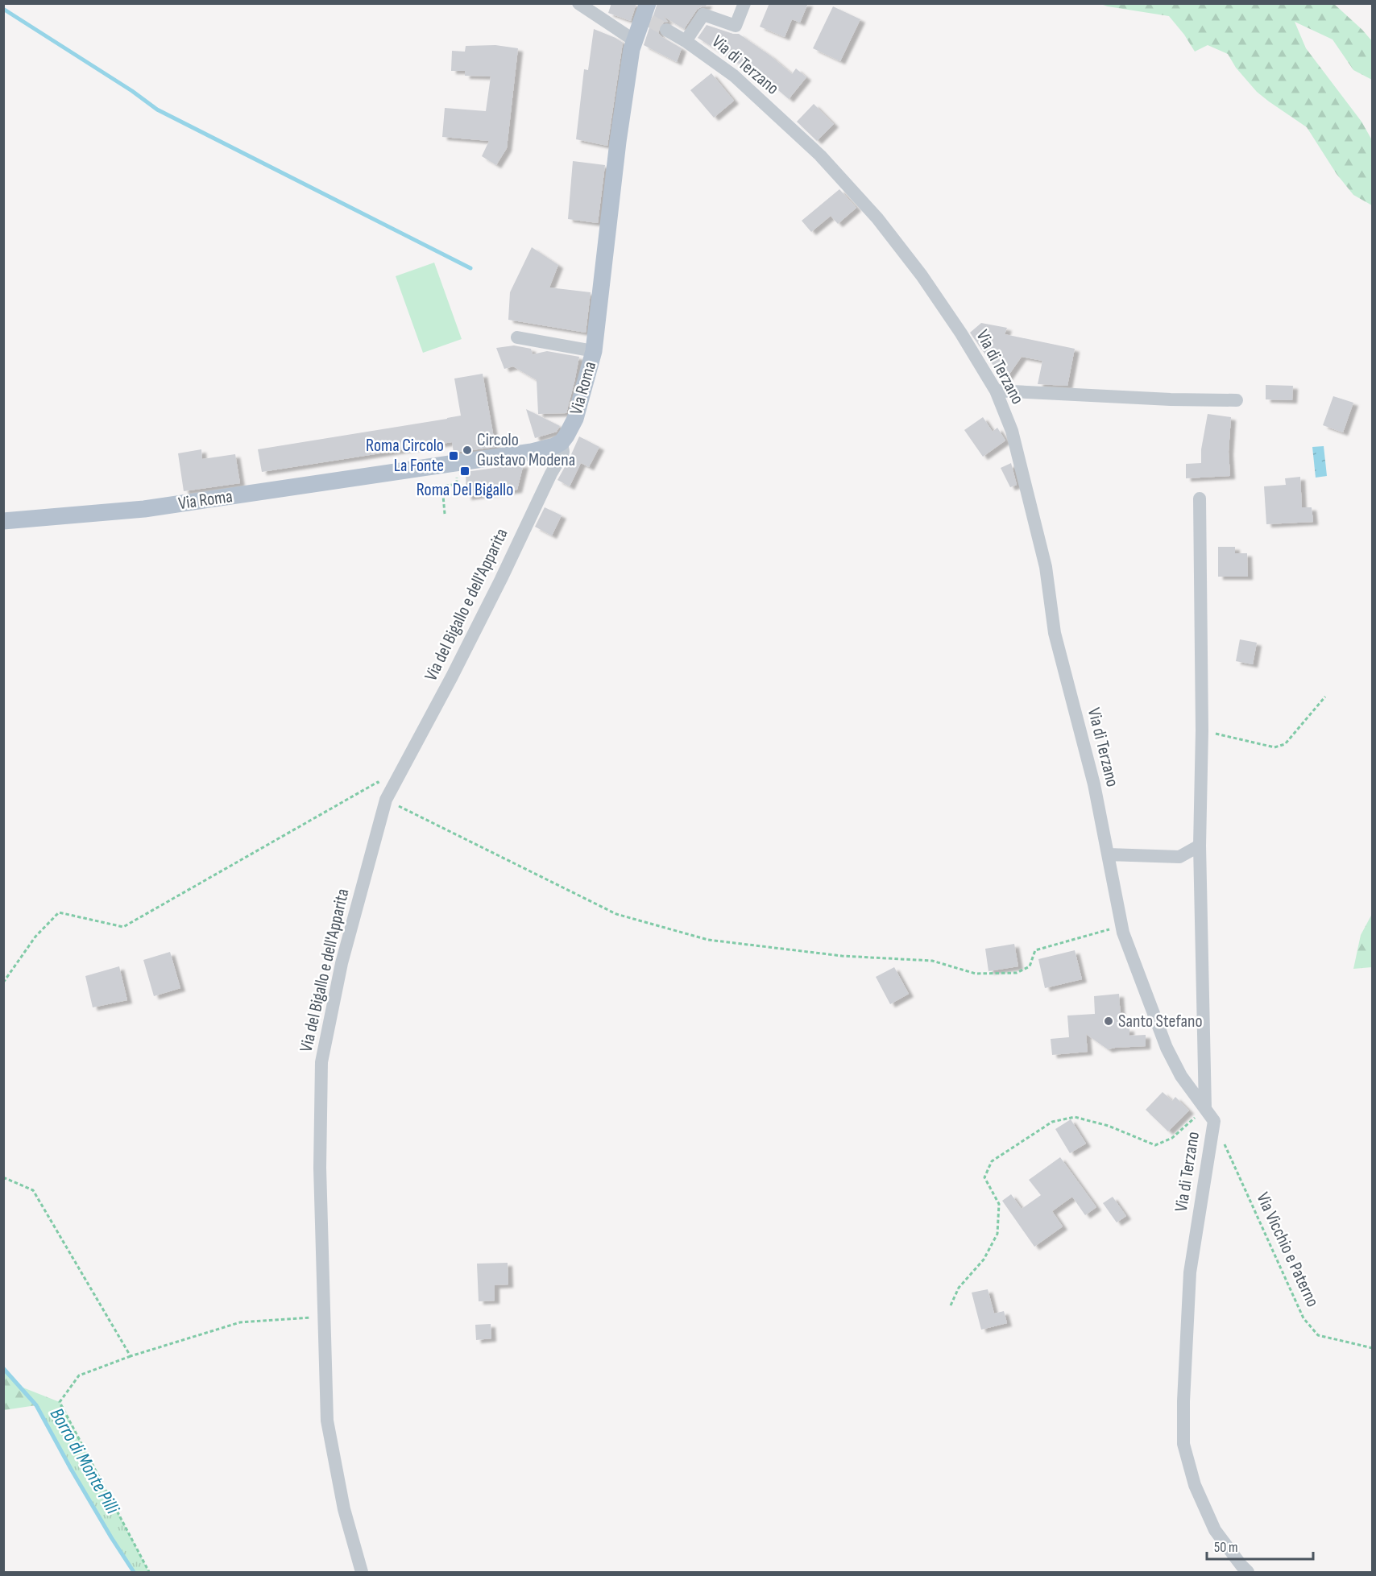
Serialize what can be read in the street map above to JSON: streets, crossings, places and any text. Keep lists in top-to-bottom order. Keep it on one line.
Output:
{"streets":{"main road":["Via Roma"],"street":["Via di Terzano","Via del Bigallo e dell'Apparita"],"path":["Via Vicchio e Paterno"]},"crossings":[["Via di Terzano","Via Vicchio e Paterno"],["Via Roma","Via del Bigallo e dell'Apparita"]],"water":["Borro di Monte Pilli"],"places":{"other":["Circolo Gustavo Modena","Santo Stefano"],"transit":["Roma Circolo La Fonte","Roma Del Bigallo"]},"scale_bar":"50 m"}
